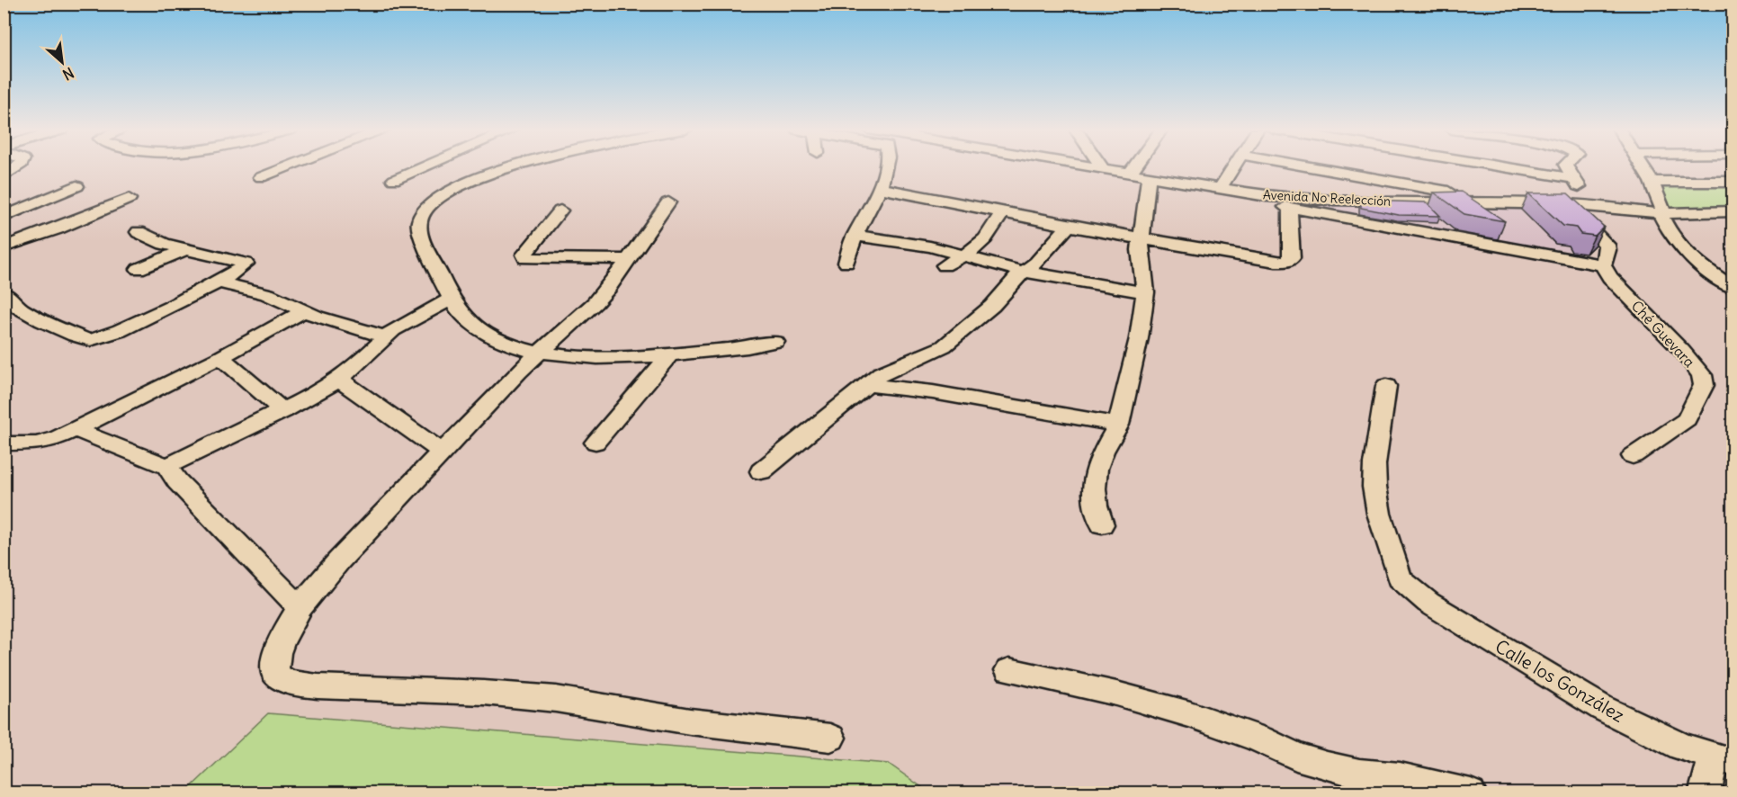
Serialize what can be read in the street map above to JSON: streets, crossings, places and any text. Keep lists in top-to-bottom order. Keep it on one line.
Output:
{"streets":{"street":["Avenida No Reelección","Ché Guevara","Calle los González"]},"north":"bottom right"}
